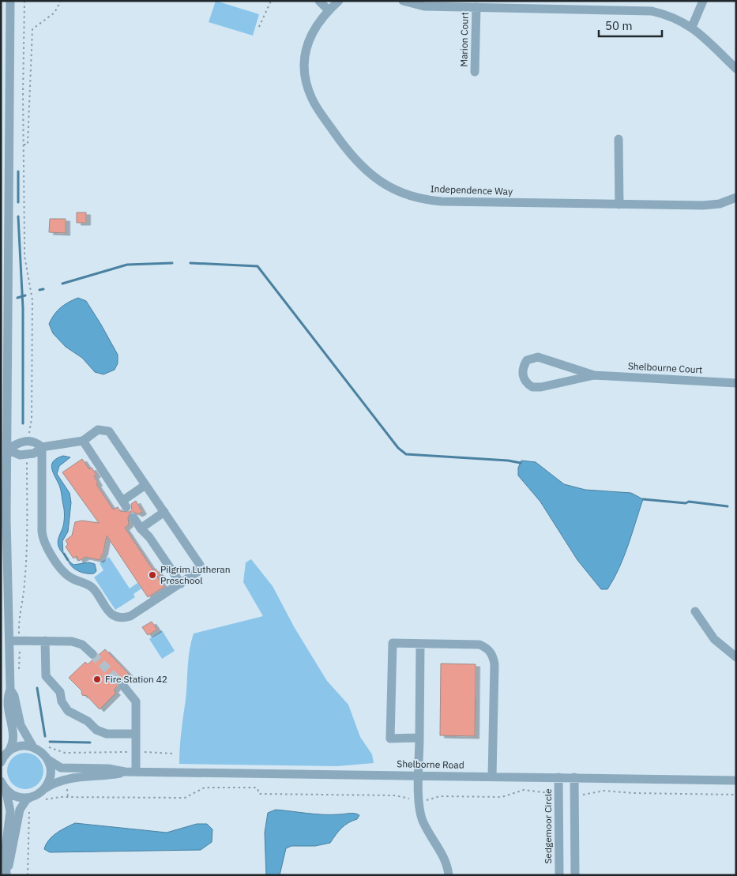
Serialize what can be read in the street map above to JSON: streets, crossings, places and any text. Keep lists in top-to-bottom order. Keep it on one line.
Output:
{"streets":{"street":["Marion Court","Independence Way","Shelbourne Court","Shelborne Road","Sedgemoor Circle"]},"crossings":[["Shelborne Road","Sedgemoor Circle"]],"places":["Pilgrim Lutheran Preschool","Fire Station 42"],"scale_bar":"50 m"}
